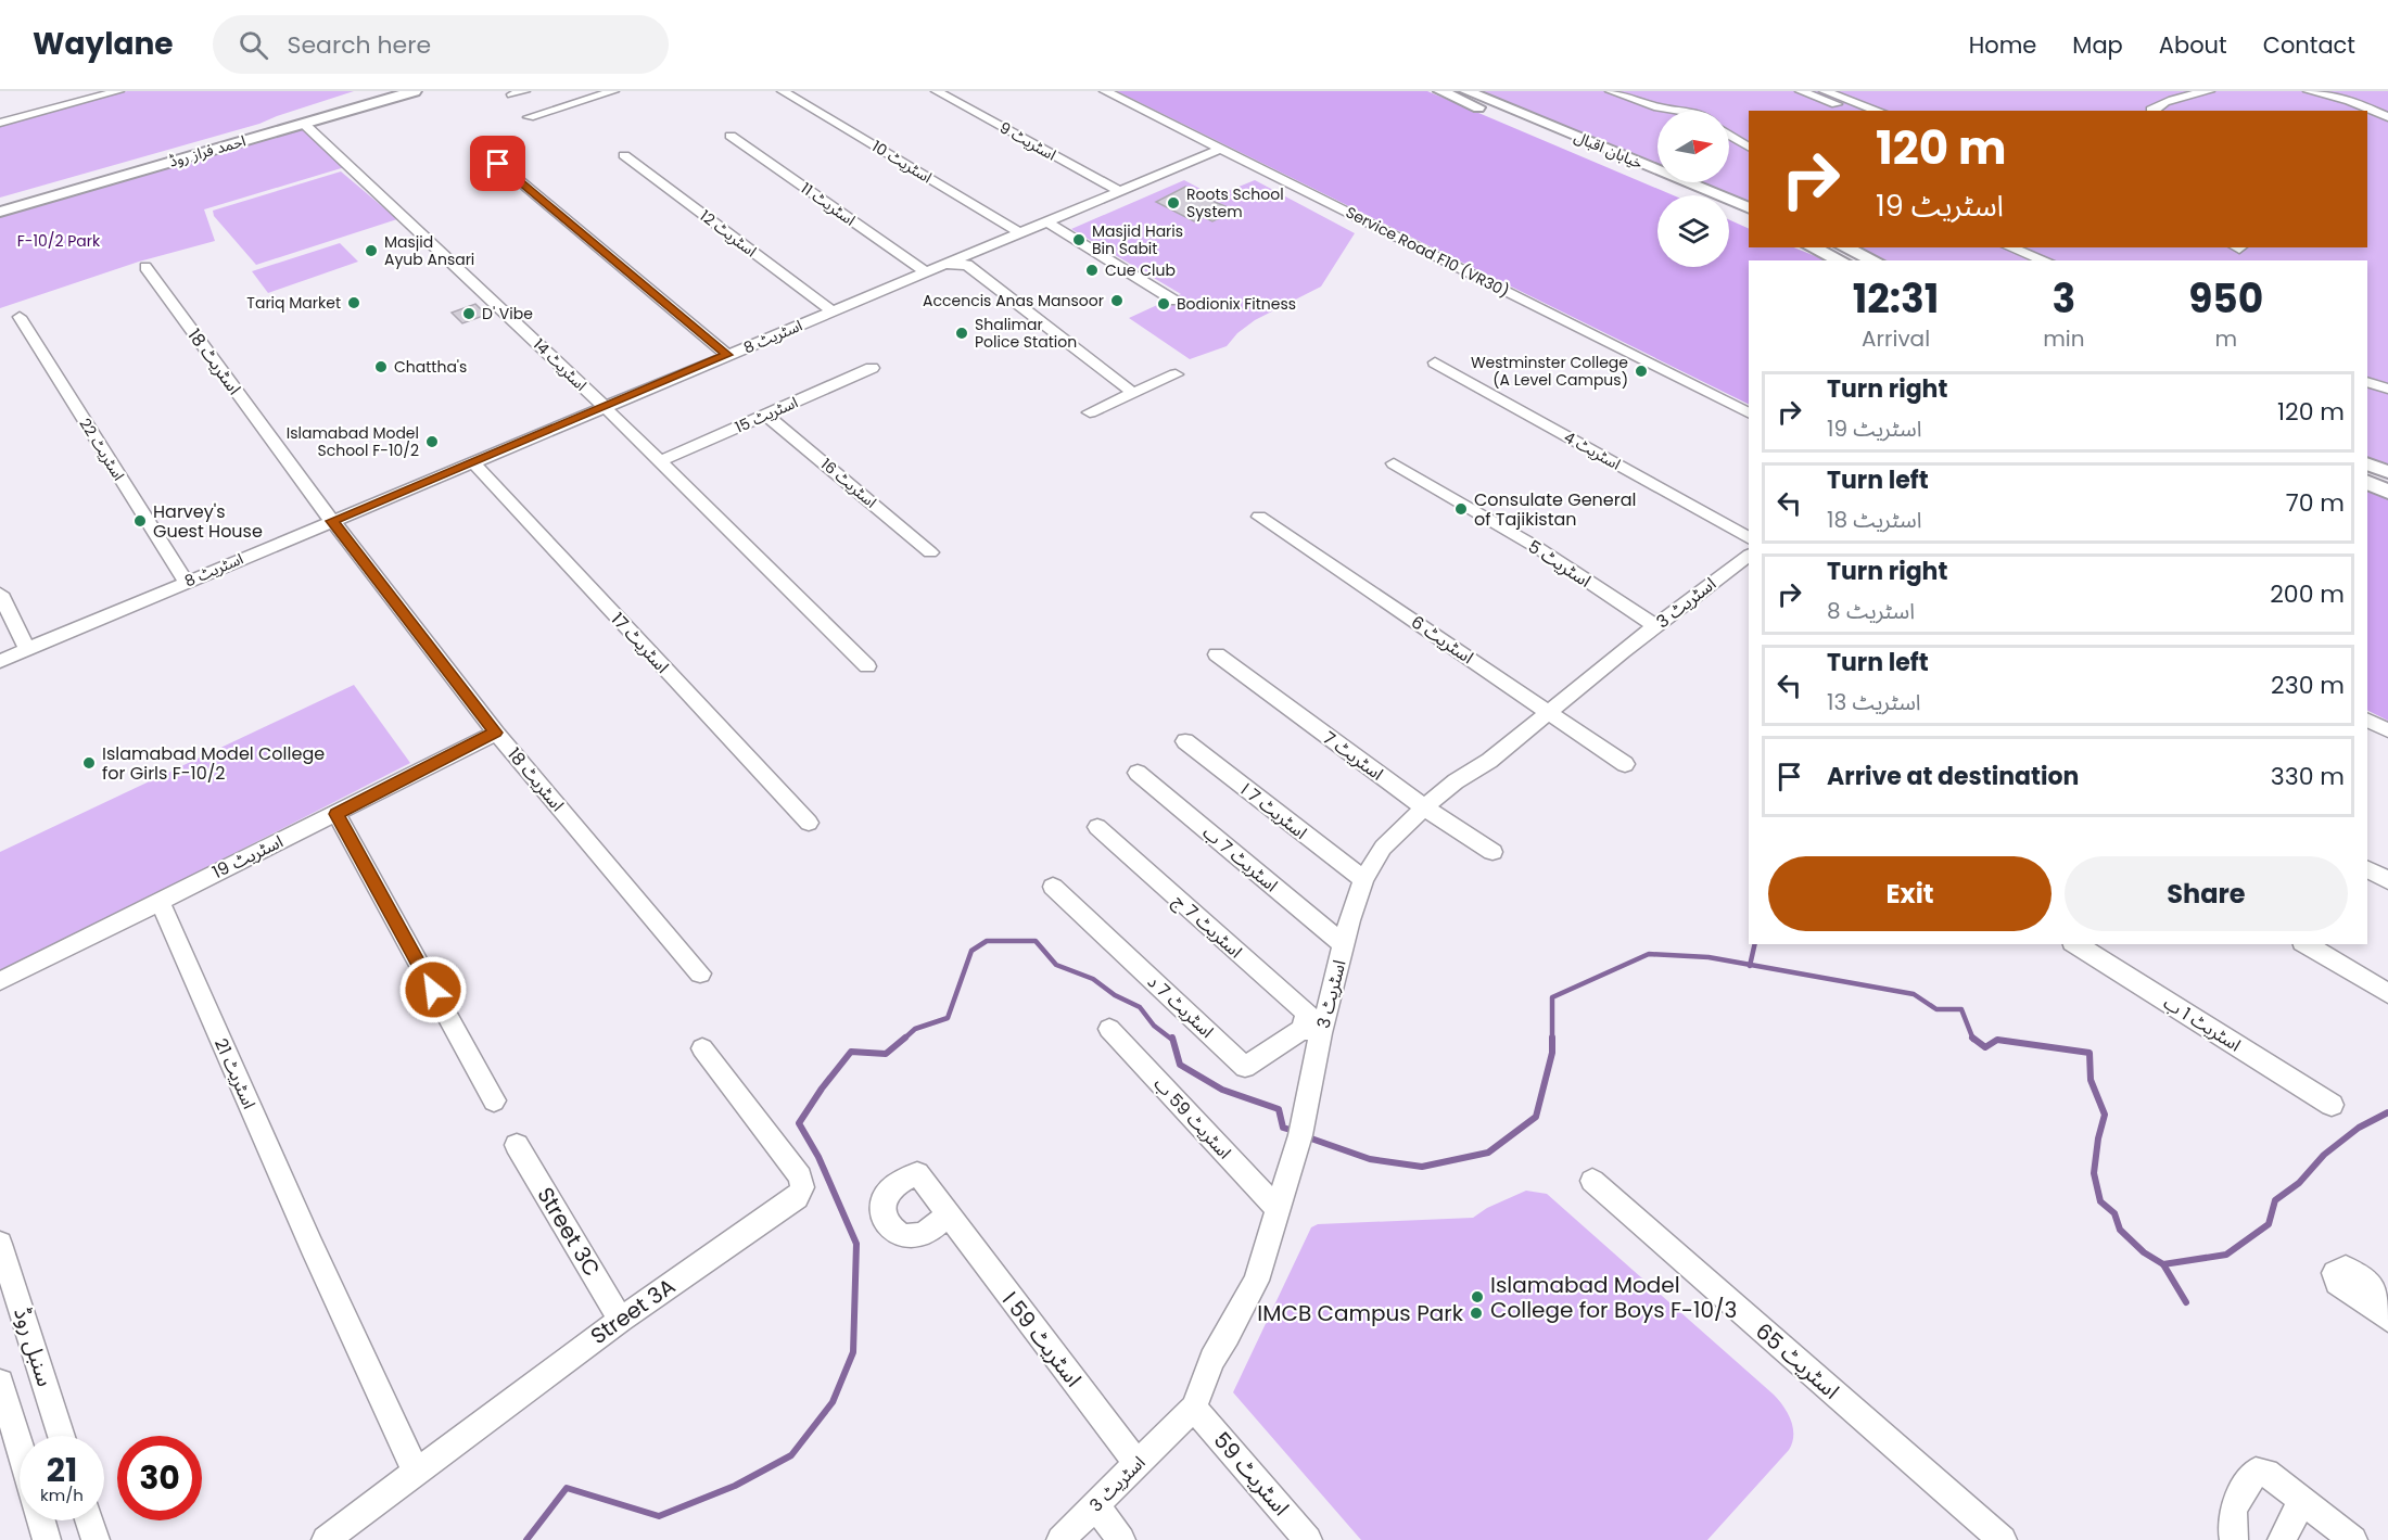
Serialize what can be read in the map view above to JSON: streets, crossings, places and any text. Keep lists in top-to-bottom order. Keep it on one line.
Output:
{"streets":{"main road":["خیابان اقبال","احمد فراز روڈ"],"street":["اسٹریٹ 9","اسٹریٹ 10","اسٹریٹ 11","اسٹریٹ 12","Service Road F10 (VR30)","اسٹریٹ 8","اسٹریٹ 18","اسٹریٹ 14","اسٹریٹ 15","اسٹریٹ 22","اسٹریٹ 4","اسٹریٹ 16","اسٹریٹ 5","اسٹریٹ 3","اسٹریٹ 6","اسٹریٹ 17","اسٹریٹ 7","اسٹریٹ 7 ا","اسٹریٹ 19","اسٹریٹ 7 ب","اسٹریٹ 7 ج","اسٹریٹ 7 د","اسٹریٹ 1 ب","اسٹریٹ 21","اسٹریٹ 59 ب","Street 3C","Street 3A","اسٹریٹ 59 ا","سنبل روڈ","اسٹریٹ 65","اسٹریٹ 59"]},"crossings":[["اسٹریٹ 9","اسٹریٹ 8"],["احمد فراز روڈ","اسٹریٹ 14"],["اسٹریٹ 10","اسٹریٹ 8"],["اسٹریٹ 11","اسٹریٹ 8"],["اسٹریٹ 12","اسٹریٹ 8"],["Service Road F10 (VR30)","اسٹریٹ 8"],["اسٹریٹ 8","اسٹریٹ 18"],["اسٹریٹ 8","اسٹریٹ 14"],["اسٹریٹ 8","اسٹریٹ 22"],["اسٹریٹ 8","اسٹریٹ 17"],["اسٹریٹ 18","اسٹریٹ 19"],["اسٹریٹ 14","اسٹریٹ 15"],["اسٹریٹ 15","اسٹریٹ 16"],["اسٹریٹ 5","اسٹریٹ 3"],["اسٹریٹ 3","اسٹریٹ 6"],["اسٹریٹ 3","اسٹریٹ 7"],["اسٹریٹ 3","اسٹریٹ 7 ا"],["اسٹریٹ 3","اسٹریٹ 7 ب"],["اسٹریٹ 3","اسٹریٹ 7 ج"],["اسٹریٹ 3","اسٹریٹ 7 د"],["اسٹریٹ 3","اسٹریٹ 59 ب"],["اسٹریٹ 3","اسٹریٹ 59 ا"],["اسٹریٹ 3","اسٹریٹ 59"],["اسٹریٹ 19","اسٹریٹ 21"],["اسٹریٹ 7 ج","اسٹریٹ 7 د"],["اسٹریٹ 21","Street 3A"],["Street 3C","Street 3A"]],"parks":["F-10/2 Park"],"places":["Roots School System","Masjid Haris Bin Sabit","Masjid Ayub Ansari","Cue Club","Accencis Anas Mansoor","Tariq Market","Bodionix Fitness","D' Vibe","Shalimar Police Station","Chattha's","Westminster College (A Level Campus)","Islamabad Model School F-10/2","Consulate General of Tajikistan","Harvey's Guest House","Islamabad Model College for Girls F-10/2","Islamabad Model College for Boys F-10/3","IMCB Campus Park"],"north":"right","page":{"header":"Waylane","search":"Search here","nav":["Home","Map","About","Contact"],"turn":["120 m","اسٹریٹ 19"],"eta":["12:31","Arrival","3","min","950","m"],"list":[{"name":"Turn right","note":"اسٹریٹ 19","value":"120 m"},{"name":"Turn left","note":"اسٹریٹ 18","value":"70 m"},{"name":"Turn right","note":"اسٹریٹ 8","value":"200 m"},{"name":"Turn left","note":"اسٹریٹ 13","value":"230 m"},{"name":"Arrive at destination","value":"330 m"}],"buttons":["Exit","Share"],"speed":"21 km/h","limit":"30"}}
